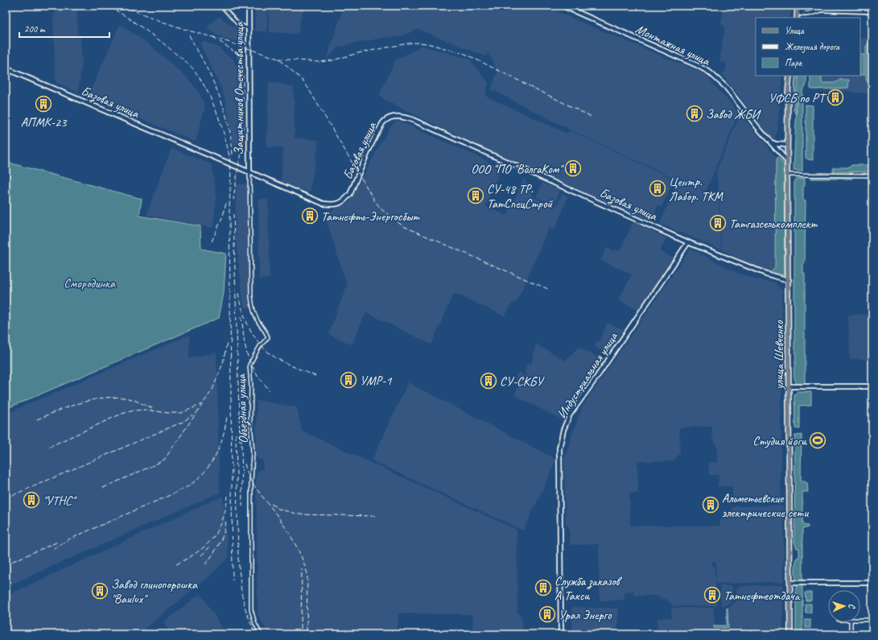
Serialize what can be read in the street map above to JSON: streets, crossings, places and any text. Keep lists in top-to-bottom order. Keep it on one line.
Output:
{"streets":{"main road":["улица Шевченко"],"street":["Монтажная улица","Защитников Отечества улица","Базовая улица","Индустриальная улица","Объездная улица"]},"crossings":[["Монтажная улица","улица Шевченко"],["Защитников Отечества улица","Базовая улица"],["Защитников Отечества улица","Объездная улица"],["Базовая улица","улица Шевченко"],["Базовая улица","Индустриальная улица"],["Базовая улица","Объездная улица"]],"parks":["Смородинка"],"places":{"building":["УФСБ по РТ","АПМК-23","Завод ЖБИ","ООО \"ПО \"ВолгаКом\"","Центр. Лабор. ТКМ","СУ-48 ТР. ТатСпецСтрой","Татнефть-Энергосбыт","Татгазселькомплект","УМР-1","СУ-СКБУ","\"УТНС\"","Альметьевские электрические сети","Служба заказов А Такси","Завод глинопорошка \"Baulux\"","Татнефтеотдача","Урал Энерго"],"sports":["Студия йоги"]},"legend":["Улица","Железная дорога","Парк"],"scale_bar":"200 m","north":"right"}
